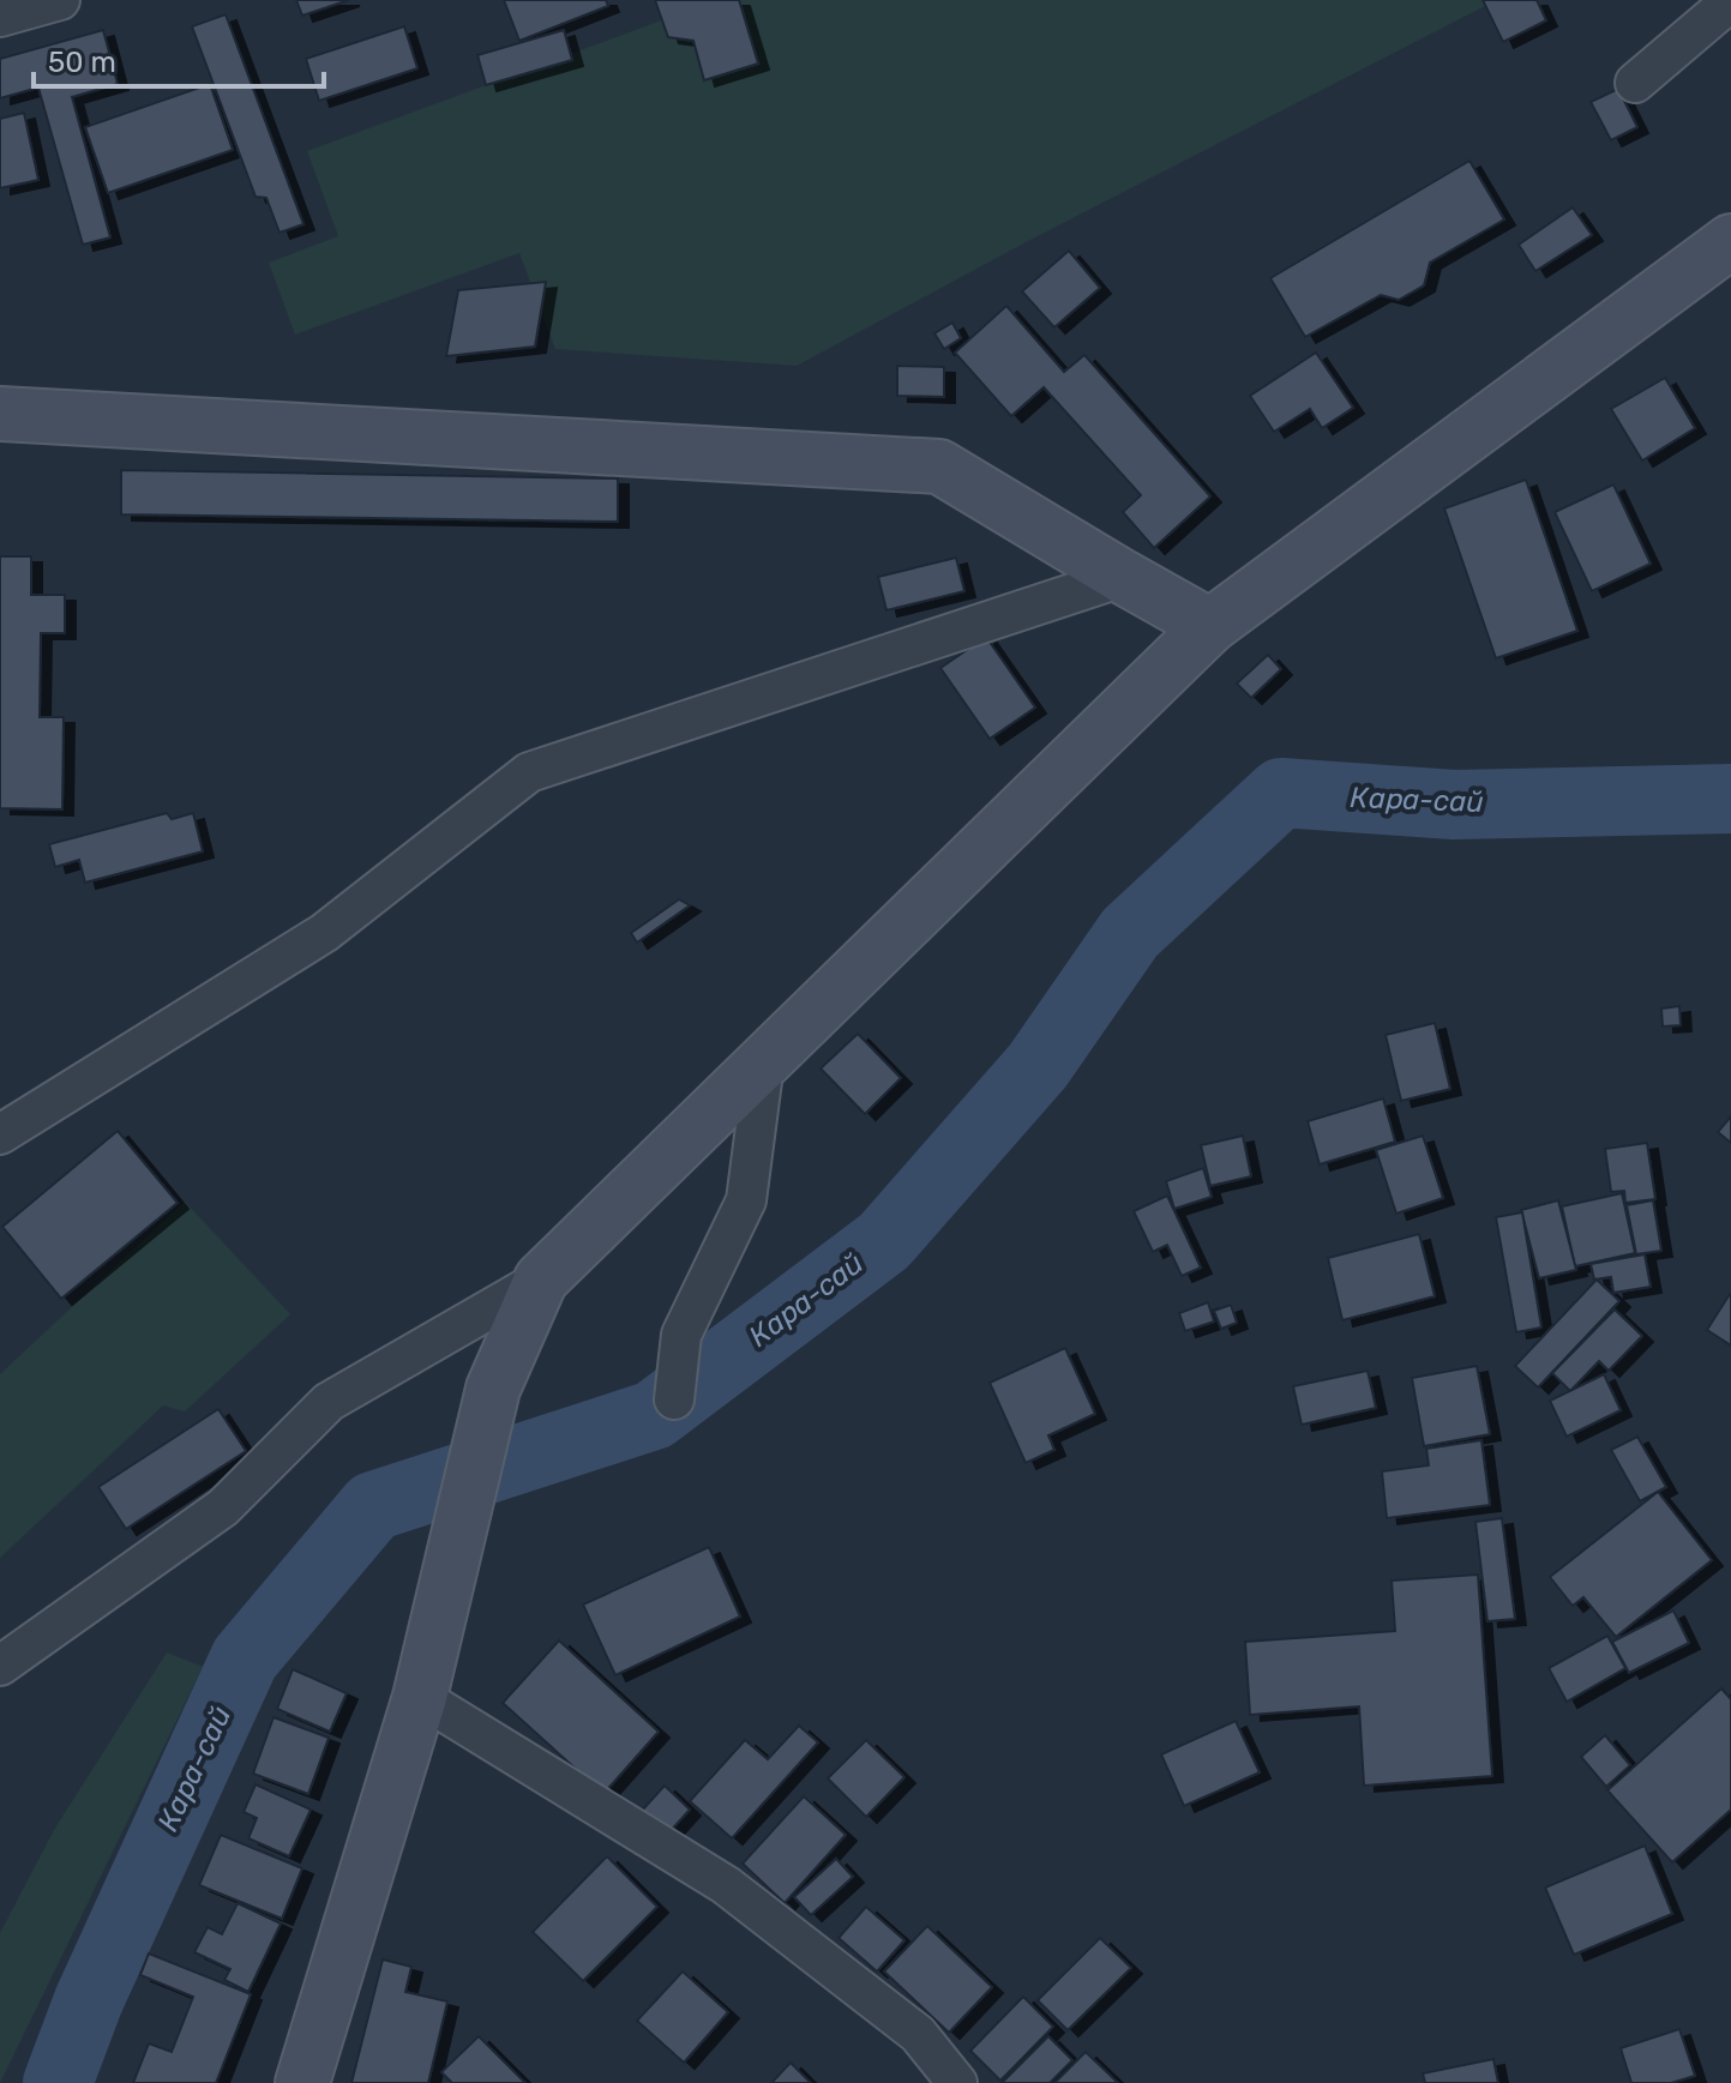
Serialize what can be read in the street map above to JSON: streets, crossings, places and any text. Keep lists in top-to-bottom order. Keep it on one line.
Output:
{"water":["Кара-сай"],"scale_bar":"50 m"}
